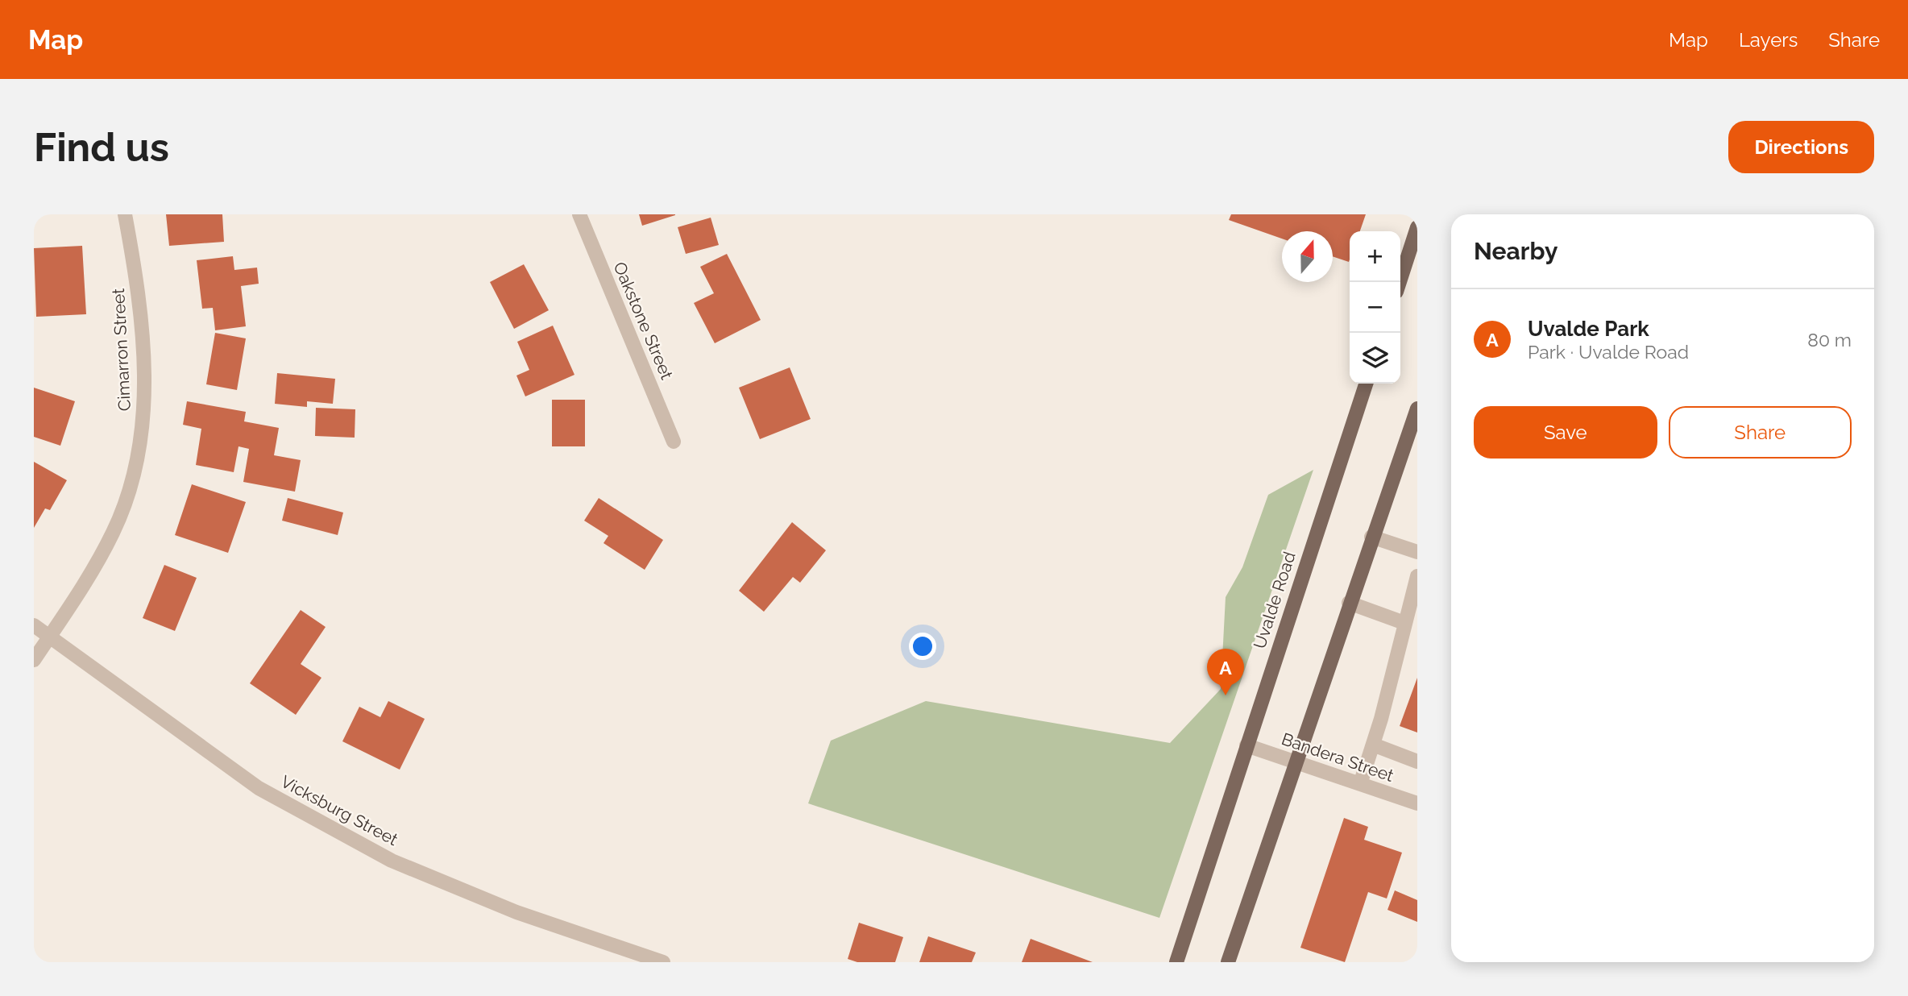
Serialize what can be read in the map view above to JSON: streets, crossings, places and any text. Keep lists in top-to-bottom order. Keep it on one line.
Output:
{"streets":{"main road":["Uvalde Road"],"street":["Oakstone Street","Cimarron Street","Bandera Street","Vicksburg Street"]},"crossings":[["Cimarron Street","Vicksburg Street"],["Uvalde Road","Bandera Street"]],"north":"top","page":{"header":"Map","nav":["Map","Layers","Share"],"buttons":["Directions",["Save","Share"]],"title":"Find us","heading":"Nearby","map_buttons":["+","−"],"list":[{"mark":"A","name":"Uvalde Park","note":"Park · Uvalde Road","value":"80 m"}],"pins":"A"}}
